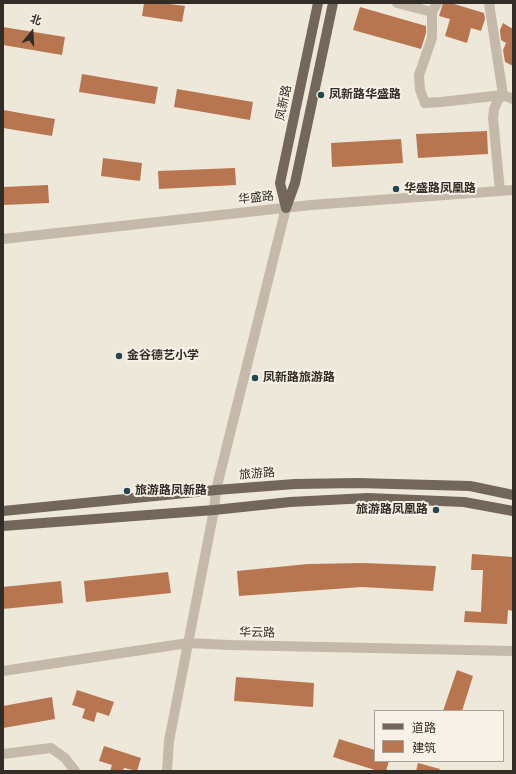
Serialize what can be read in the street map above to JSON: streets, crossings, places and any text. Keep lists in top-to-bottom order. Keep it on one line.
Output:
{"streets":{"main road":["凤新路","旅游路"],"street":["华盛路","华云路"]},"crossings":[["凤新路","华盛路"]],"places":["凤新路华盛路","华盛路凤凰路","金谷德艺小学","凤新路旅游路","旅游路凤新路","旅游路凤凰路"],"legend":["道路","建筑"],"north":"top"}
